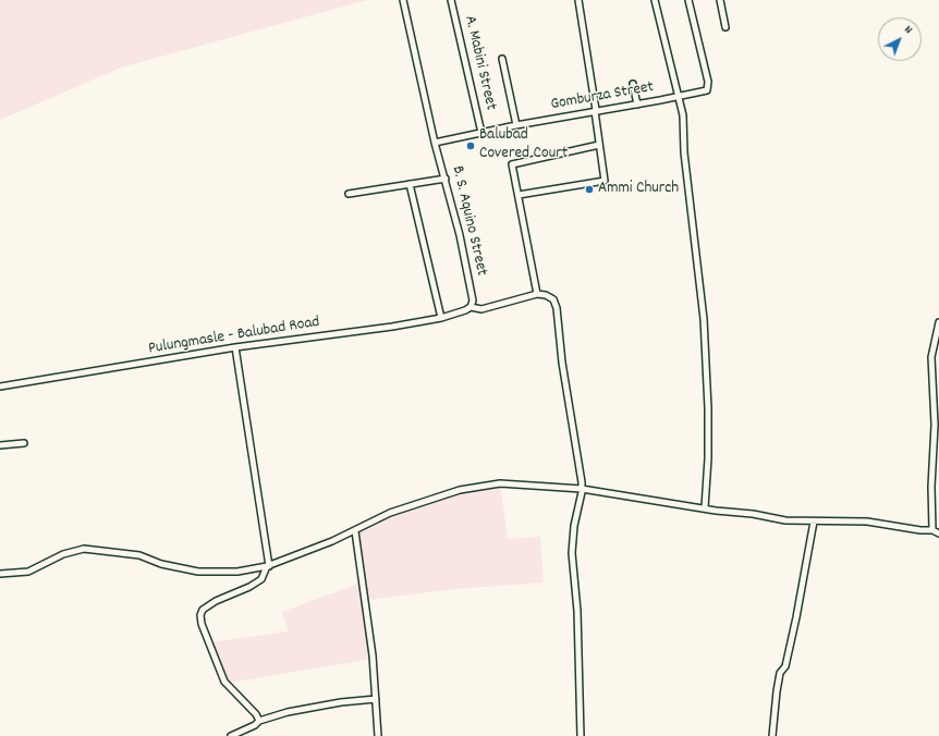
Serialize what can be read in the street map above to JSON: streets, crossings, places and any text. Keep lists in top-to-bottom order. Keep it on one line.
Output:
{"streets":{"street":["A. Mabini Street","Gomburza Street","B. S. Aquino Street","Pulungmasle - Balubad Road"]},"crossings":[["A. Mabini Street","Gomburza Street"],["Gomburza Street","B. S. Aquino Street"],["B. S. Aquino Street","Pulungmasle - Balubad Road"]],"places":["Balubad Covered Court","Ammi Church"],"north":"top right"}
